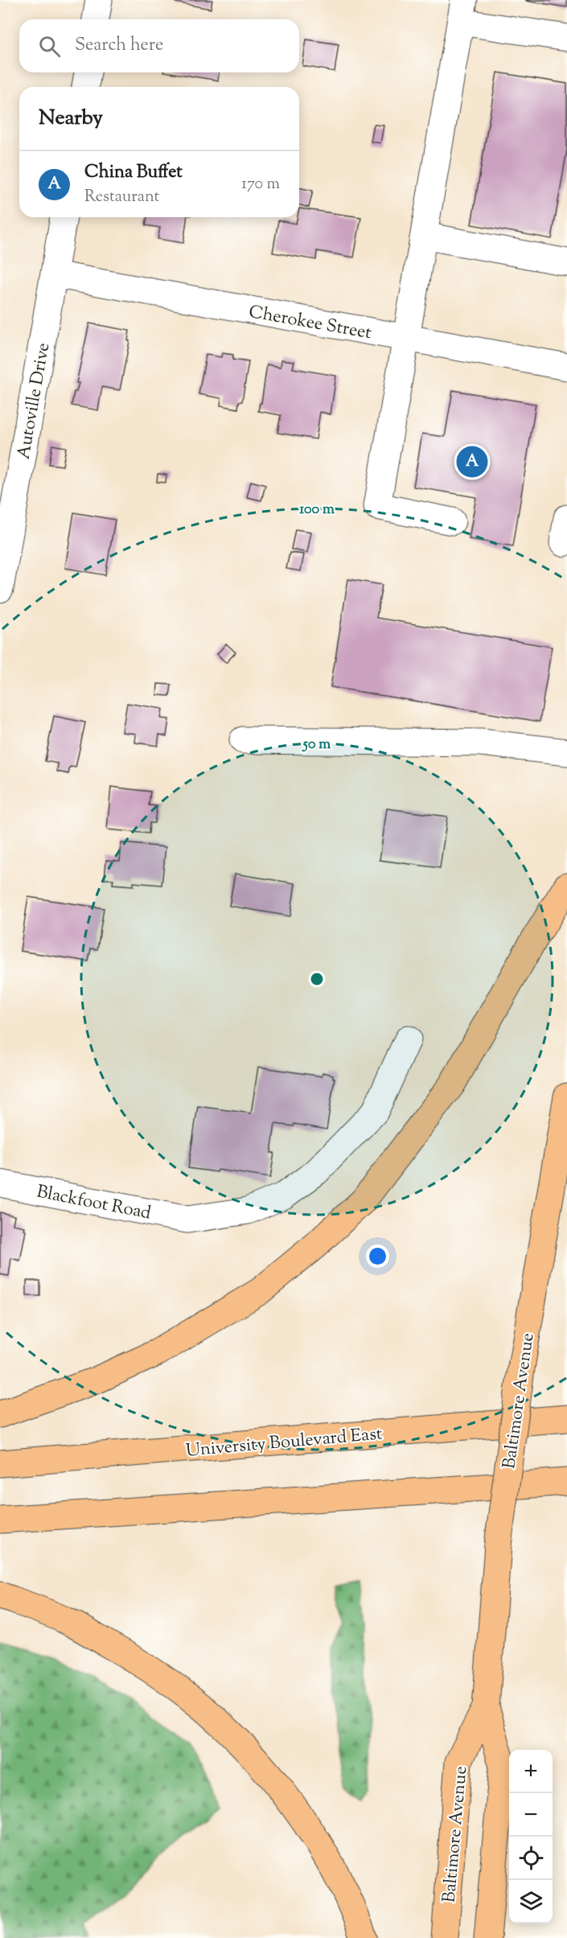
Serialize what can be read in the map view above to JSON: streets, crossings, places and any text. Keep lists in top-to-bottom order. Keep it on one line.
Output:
{"streets":{"main road":["Baltimore Avenue","University Boulevard East"],"street":["Cherokee Street","Autoville Drive","Blackfoot Road"]},"crossings":[["Cherokee Street","Autoville Drive"]],"page":{"search":"Search here","heading":"Nearby","list":[{"mark":"A","name":"China Buffet","note":"Restaurant","value":"170 m"}],"pins":"A","map_buttons":["+","−"]},"rings":["100 m","50 m"]}
